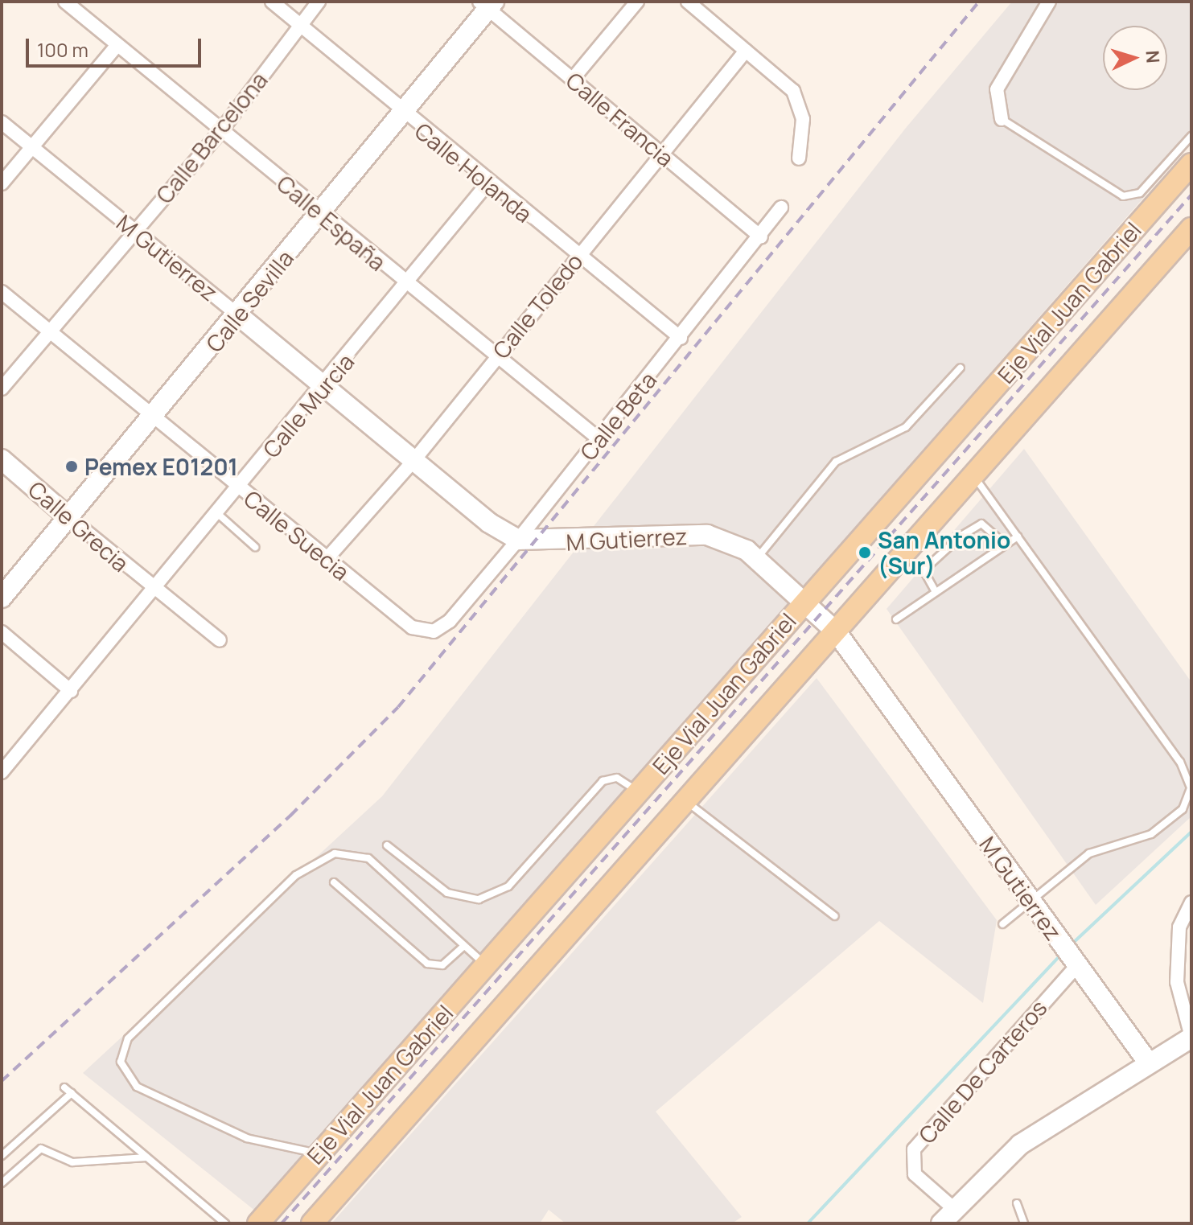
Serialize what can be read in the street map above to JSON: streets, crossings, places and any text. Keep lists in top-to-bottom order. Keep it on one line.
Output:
{"streets":{"main road":["Eje Vial Juan Gabriel"],"street":["Calle Francia","Calle Barcelona","Calle Holanda","Calle España","M Gutierrez","Calle Sevilla","Calle Toledo","Calle Murcia","Calle Beta","Calle Grecia","Calle Suecia","Calle De Carteros"]},"crossings":[["Calle Francia","Calle Sevilla"],["Calle Francia","Calle Toledo"],["Calle Francia","Calle Beta"],["Calle Barcelona","Calle Holanda"],["Calle Barcelona","Calle España"],["Calle Barcelona","M Gutierrez"],["Calle Barcelona","Calle Suecia"],["Calle Holanda","Calle Sevilla"],["Calle Holanda","Calle Toledo"],["Calle Holanda","Calle Murcia"],["Calle Holanda","Calle Beta"],["Calle España","Calle Sevilla"],["Calle España","Calle Toledo"],["Calle España","Calle Murcia"],["Calle España","Calle Beta"],["M Gutierrez","Calle Sevilla"],["M Gutierrez","Eje Vial Juan Gabriel"],["M Gutierrez","Calle Toledo"],["M Gutierrez","Calle Murcia"],["M Gutierrez","Calle Beta"],["M Gutierrez","Calle De Carteros"],["Calle Sevilla","Calle Grecia"],["Calle Sevilla","Calle Suecia"],["Calle Toledo","Calle Suecia"],["Calle Murcia","Calle Grecia"],["Calle Murcia","Calle Suecia"],["Calle Beta","Calle Suecia"]],"places":["Pemex E01201","San Antonio (Sur)"],"scale_bar":"100 m","north":"right"}
